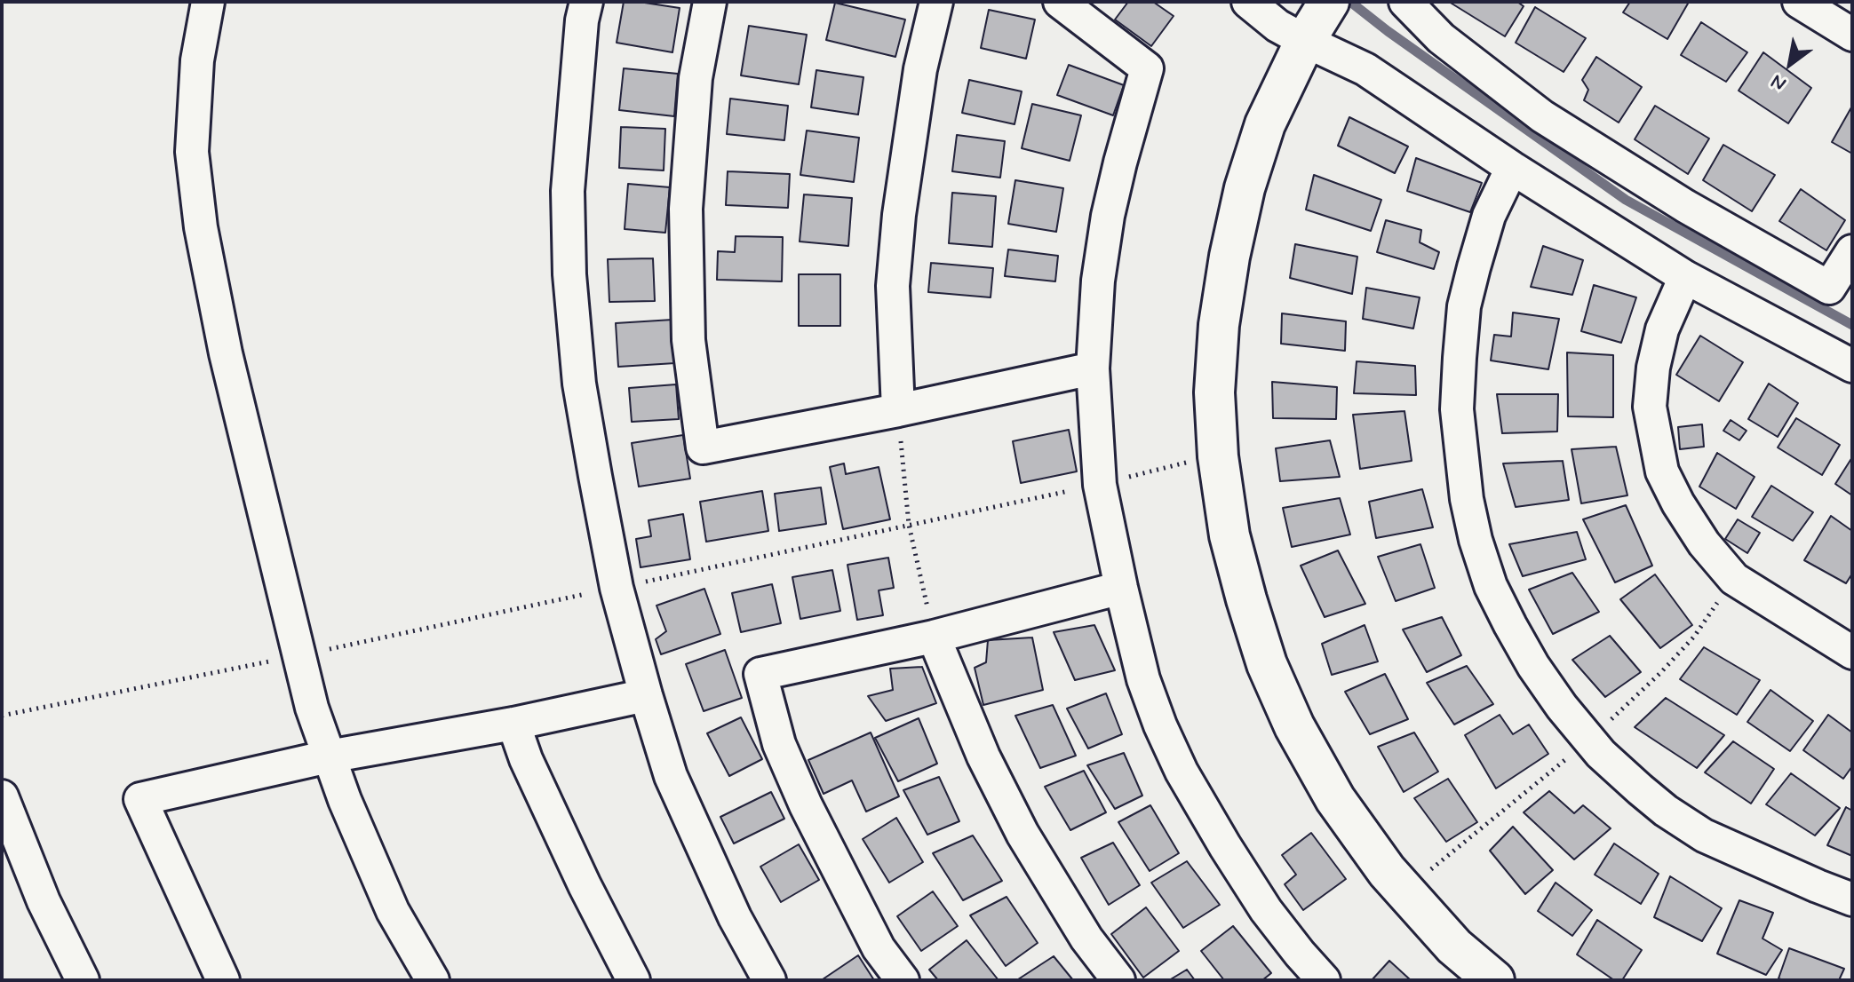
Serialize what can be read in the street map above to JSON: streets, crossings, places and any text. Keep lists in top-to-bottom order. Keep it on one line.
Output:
{"north":"bottom left"}
